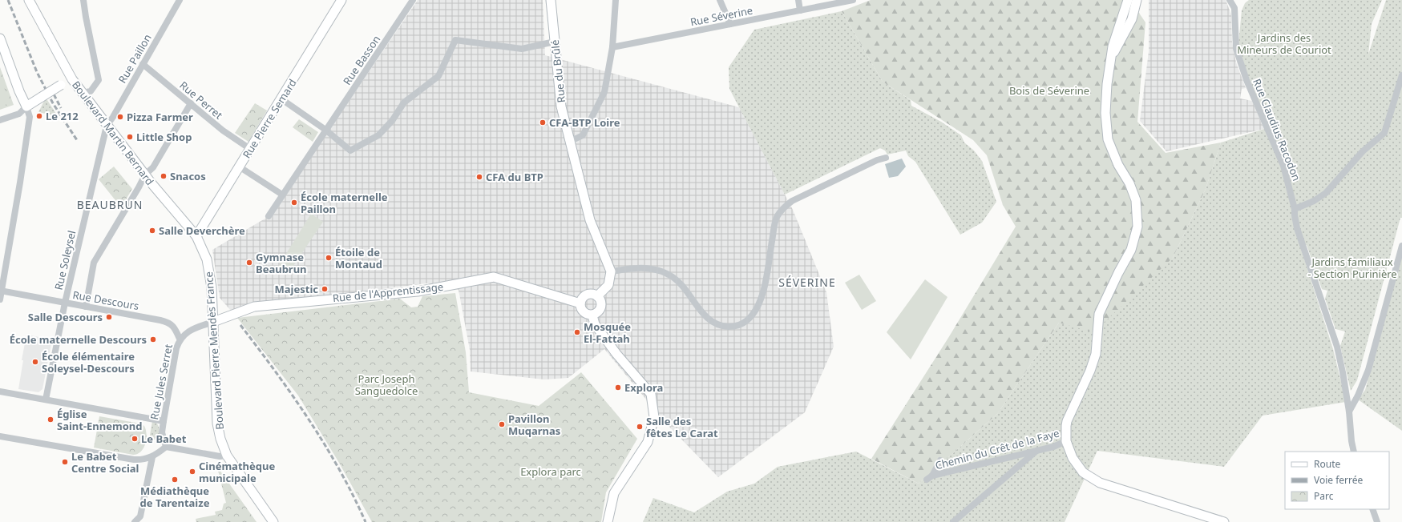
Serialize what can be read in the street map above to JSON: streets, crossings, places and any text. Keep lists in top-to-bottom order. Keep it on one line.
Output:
{"streets":{"main road":["Rue du Brûlé","Rue Pierre Semard","Boulevard Martin Bernard","Rue de l'Apprentissage","Boulevard Pierre Mendès France"],"street":["Rue Séverine","Rue Paillon","Rue Basson","Rue Perret","Rue Claudius Racodon","Rue Soleysel","Rue Descours","Rue Jules Serret","Chemin du Crêt de la Faye"]},"crossings":[["Rue Paillon","Rue Perret"],["Rue Paillon","Boulevard Martin Bernard"],["Rue Paillon","Rue Soleysel"],["Rue Perret","Rue Pierre Semard"],["Rue Pierre Semard","Boulevard Martin Bernard"],["Boulevard Martin Bernard","Rue Soleysel"],["Boulevard Martin Bernard","Boulevard Pierre Mendès France"],["Rue Soleysel","Rue Descours"],["Rue de l'Apprentissage","Boulevard Pierre Mendès France"],["Rue de l'Apprentissage","Rue Jules Serret"],["Rue Descours","Rue Jules Serret"],["Boulevard Pierre Mendès France","Rue Jules Serret"]],"districts":["BEAUBRUN","SÉVERINE"],"parks":["Jardins des Mineurs de Couriot","Bois de Séverine","Jardins familiaux - Section Purinière","Parc Joseph Sanguedolce","Explora parc"],"places":["Le 212","Pizza Farmer","CFA-BTP Loire","Little Shop","Snacos","CFA du BTP","École maternelle Paillon","Salle Deverchère","Étoile de Montaud","Gymnase Beaubrun","Majestic","Salle Descours","Mosquée El-Fattah","École maternelle Descours","École élémentaire Soleysel-Descours","Explora","Église Saint-Ennemond","Pavillon Muqarnas","Salle des fêtes Le Carat","Le Babet","Le Babet Centre Social","Cinémathèque municipale","Médiathèque de Tarentaize"],"legend":["Route","Voie ferrée","Parc"]}
